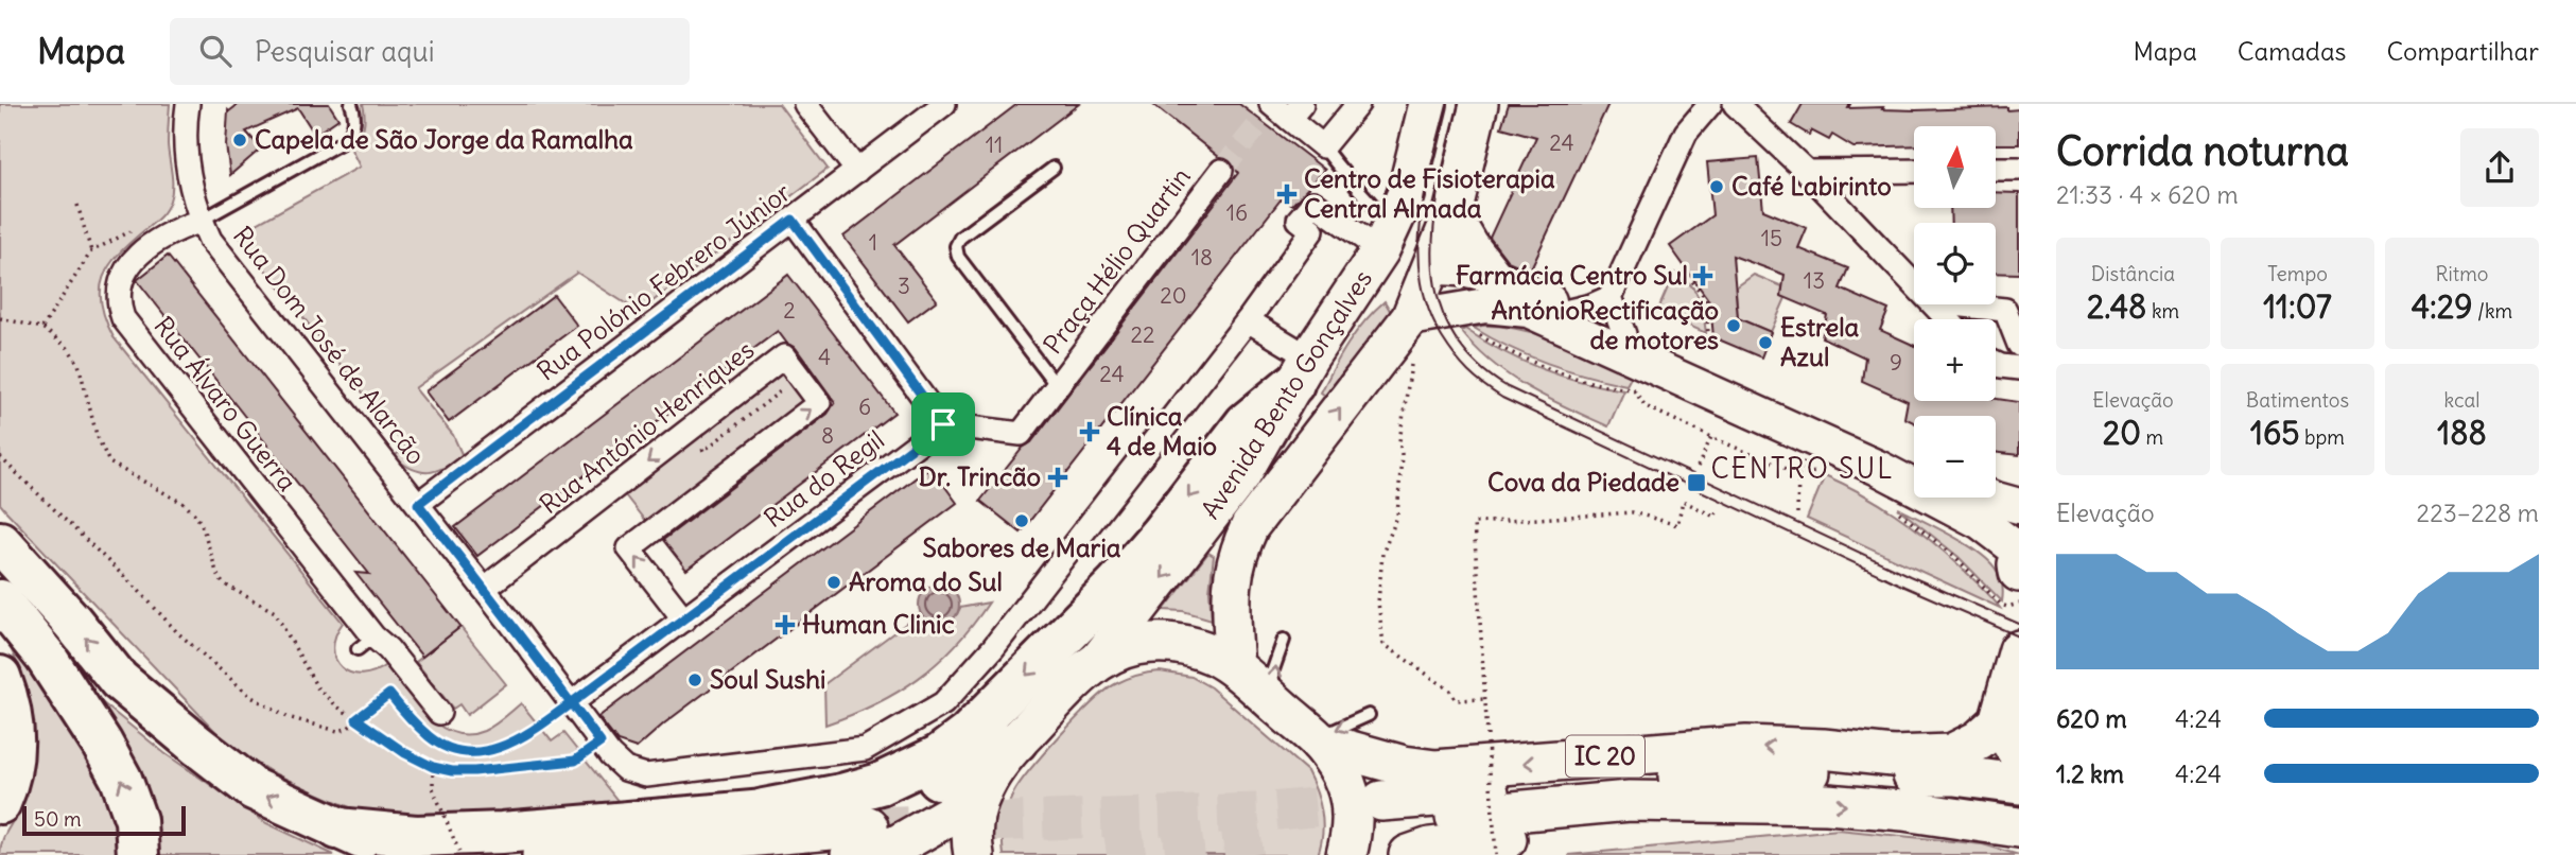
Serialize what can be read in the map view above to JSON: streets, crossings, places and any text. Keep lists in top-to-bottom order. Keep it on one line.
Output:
{"streets":{"highway":["IC 20"],"main road":["Avenida Bento Gonçalves"],"street":["Praça Hélio Quartin","Rua Polónio Febrero Júnior","Rua Dom José de Alarcão","Rua Álvaro Guerra","Rua António Henriques","Rua do Regil"]},"crossings":[["Praça Hélio Quartin","Rua do Regil"],["Rua Polónio Febrero Júnior","Rua Dom José de Alarcão"],["Rua Dom José de Alarcão","Avenida Bento Gonçalves"],["Rua Dom José de Alarcão","Rua Álvaro Guerra"],["Rua Dom José de Alarcão","Rua António Henriques"],["Rua Dom José de Alarcão","Rua do Regil"]],"one_way":["Rua António Henriques"],"districts":["CENTRO SUL"],"places":{"other":["Capela de São Jorge da Ramalha","Café Labirinto","AntónioRectificação de motores","Estrela Azul","Sabores de Maria","Aroma do Sul","Soul Sushi"],"health":["Centro de Fisioterapia Central Almada","Farmácia Centro Sul","Clínica 4 de Maio","Dr. Trincão","Human Clinic"],"transit":["Cova da Piedade"]},"house_numbers":["24","11","16","15","1","18","13","3","20","2","22","4","9","24","6","8"],"scale_bar":"50 m","north":"top","page":{"header":"Mapa","search":"Pesquisar aqui","nav":["Mapa","Camadas","Compartilhar"],"heading":["Corrida noturna","21:33 · 4 × 620 m"],"map_buttons":["+","−"],"stats":[["Distância","2.48 km"],["Tempo","11:07"],["Ritmo","4:29 /km"],["Elevação","20 m"],["Batimentos","165 bpm"],["kcal","188"]],"chart":["Elevação","223–228 m"],"list":[{"name":"620 m","note":"4:24"},{"name":"1.2 km","note":"4:24"}],"scale":"50 m"}}
